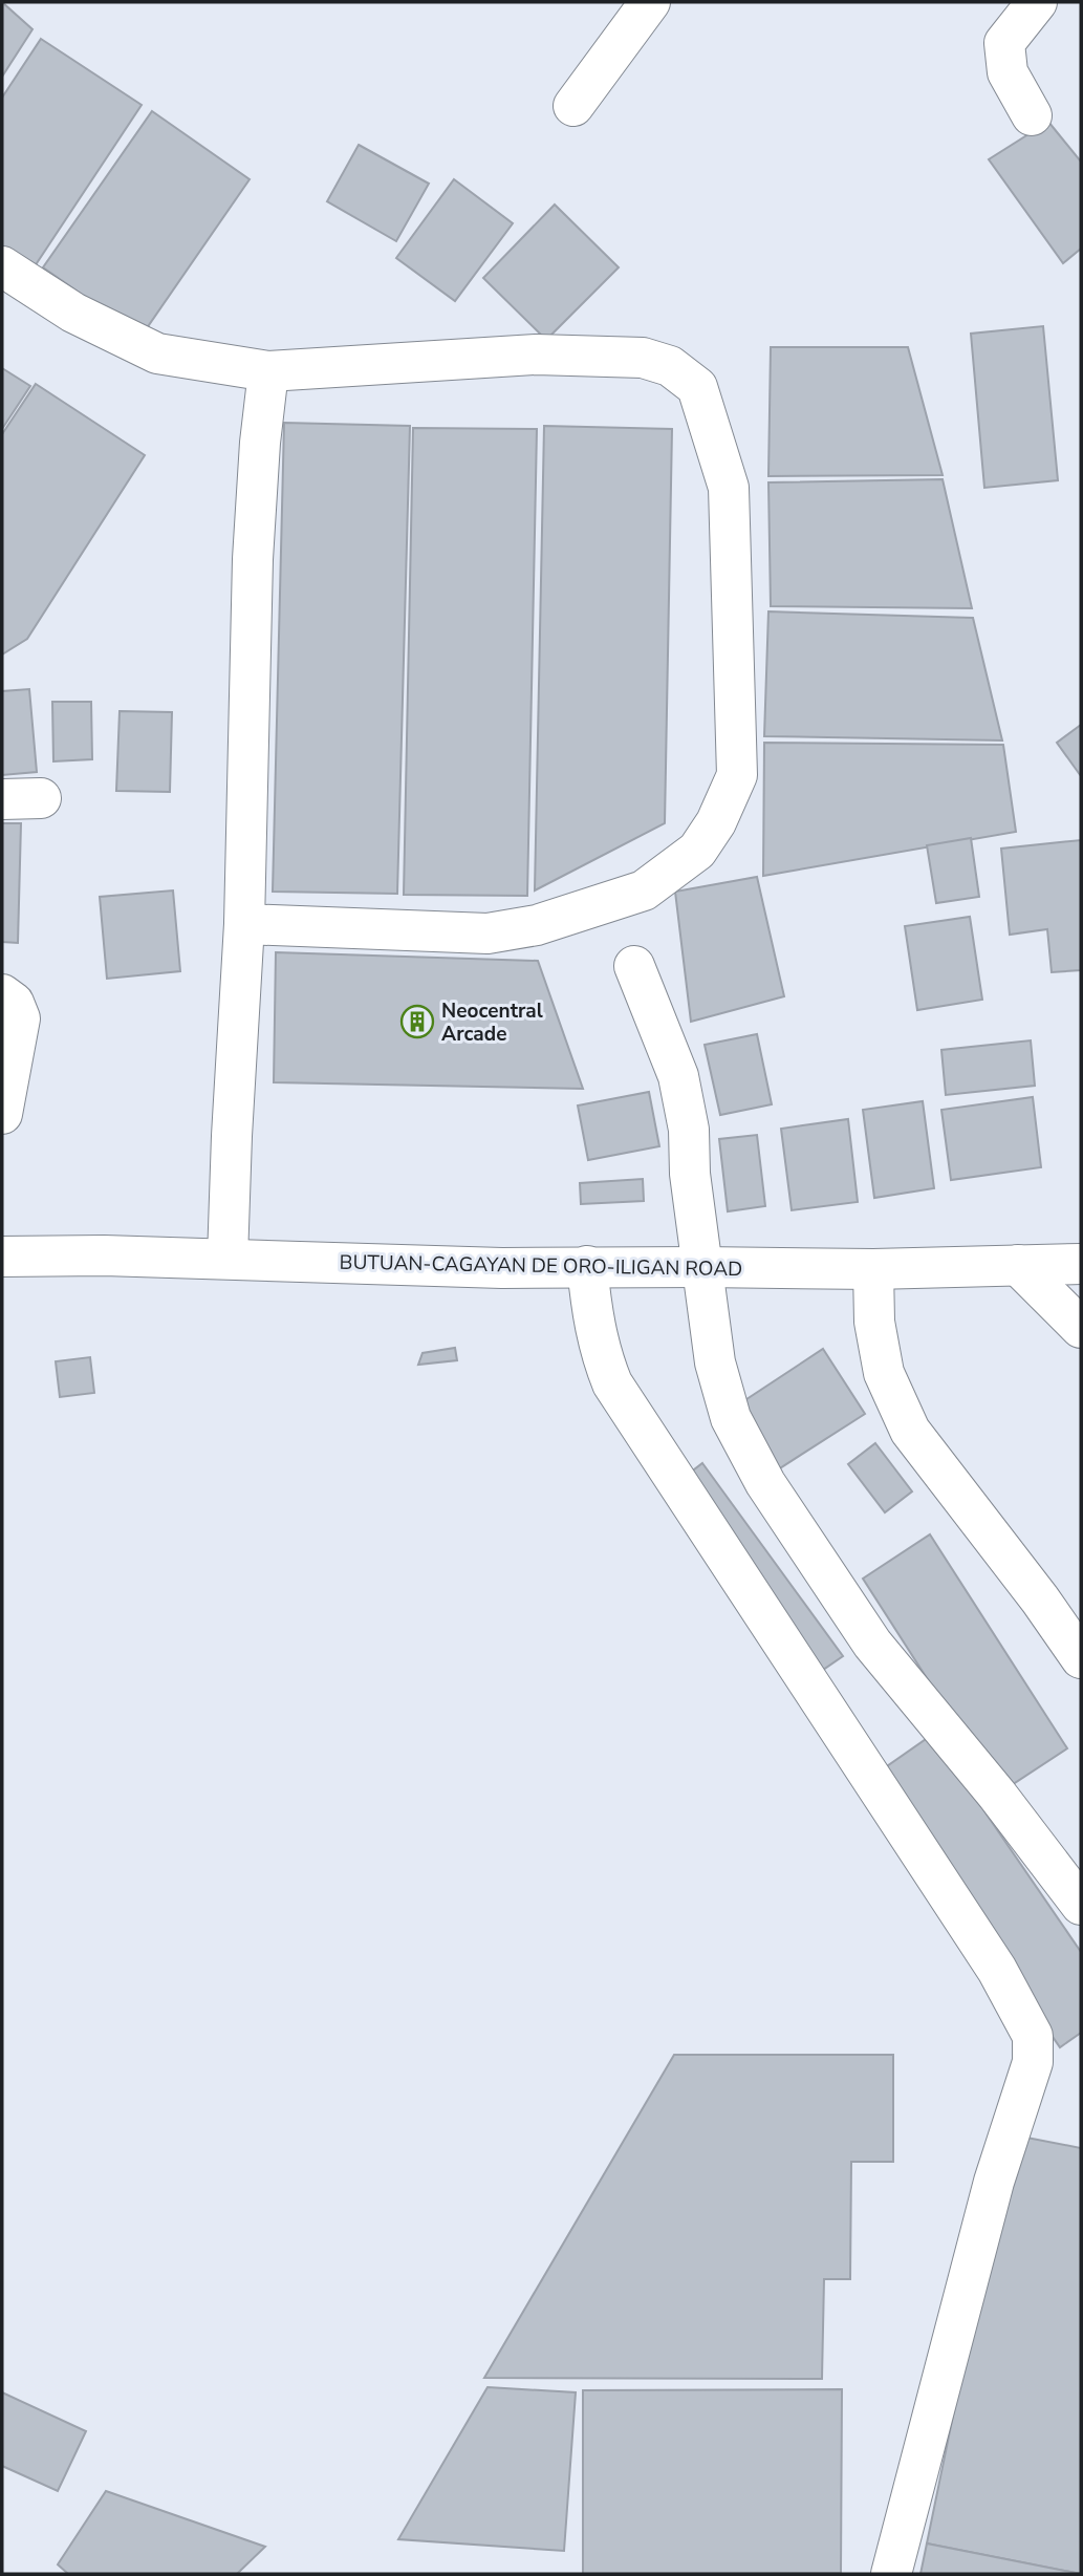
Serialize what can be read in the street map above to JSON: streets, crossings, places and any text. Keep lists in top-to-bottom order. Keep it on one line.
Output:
{"streets":{"main road":["BUTUAN-CAGAYAN DE ORO-ILIGAN ROAD"]},"places":{"building":["Neocentral Arcade"]}}
